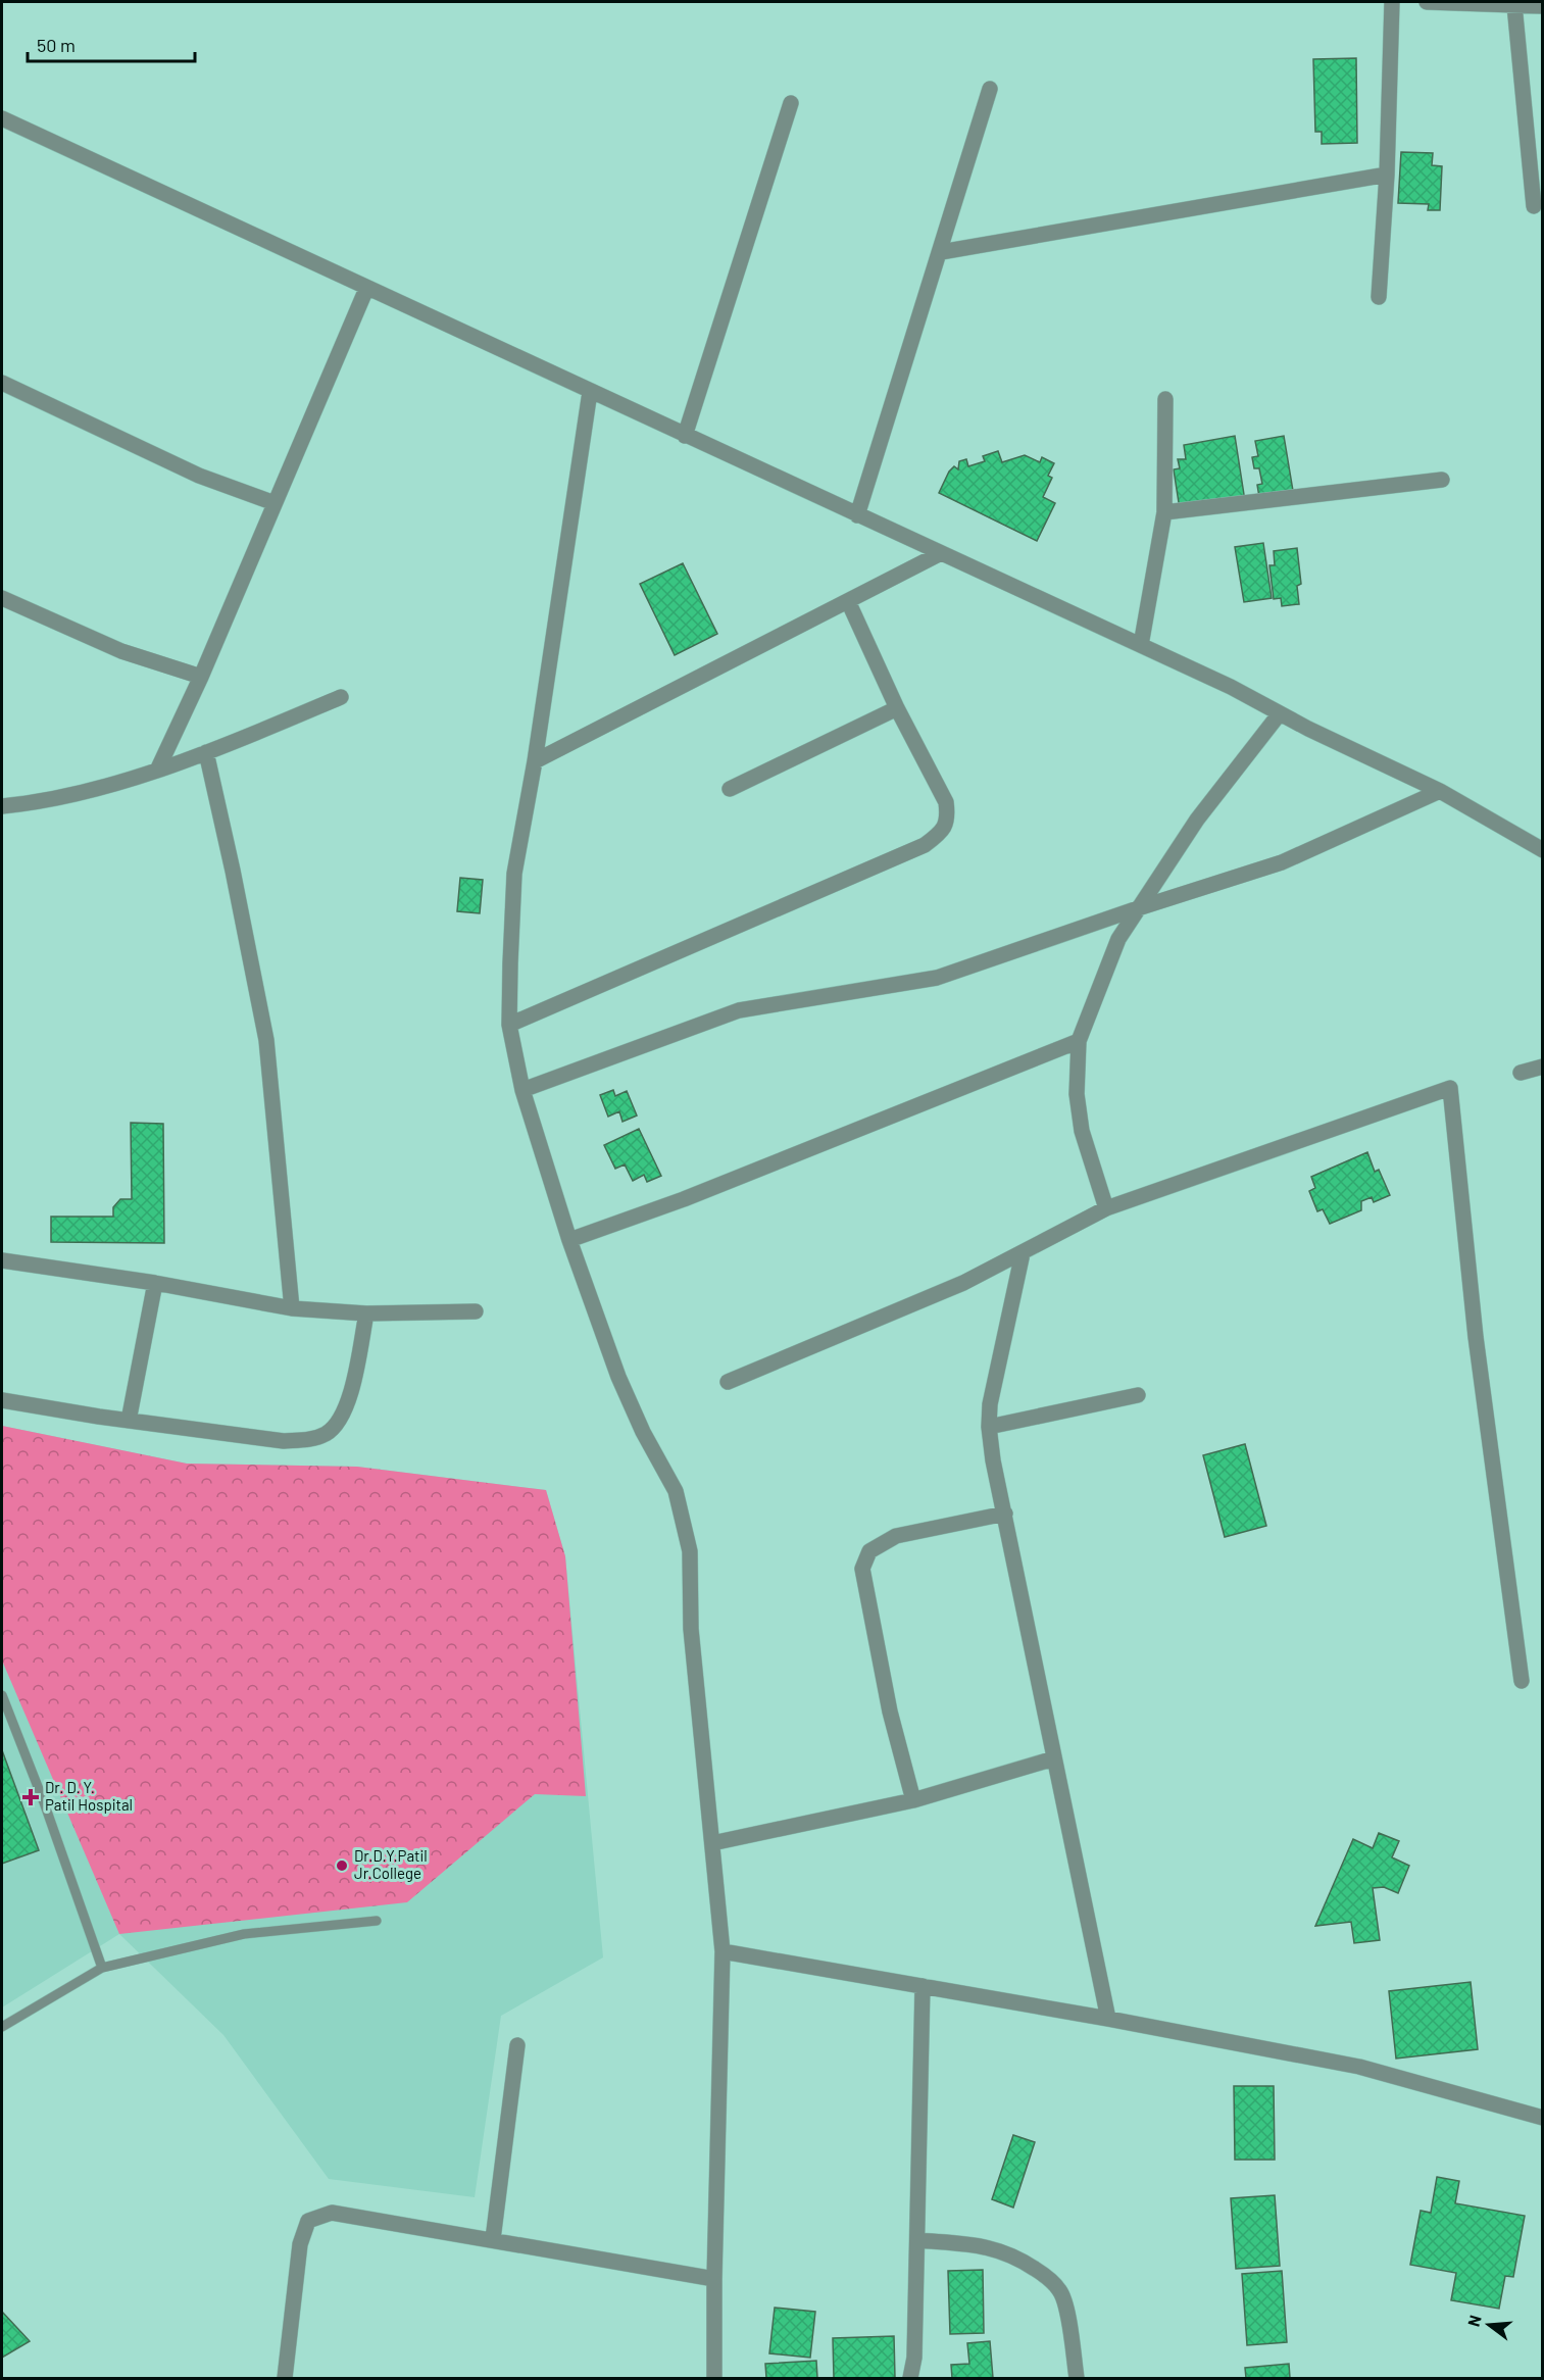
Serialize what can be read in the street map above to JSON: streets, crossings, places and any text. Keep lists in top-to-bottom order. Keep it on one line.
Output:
{"places":{"health":["Dr. D. Y. Patil Hospital"],"other":["Dr.D.Y.Patil Jr.College"]},"scale_bar":"50 m","north":"left"}
